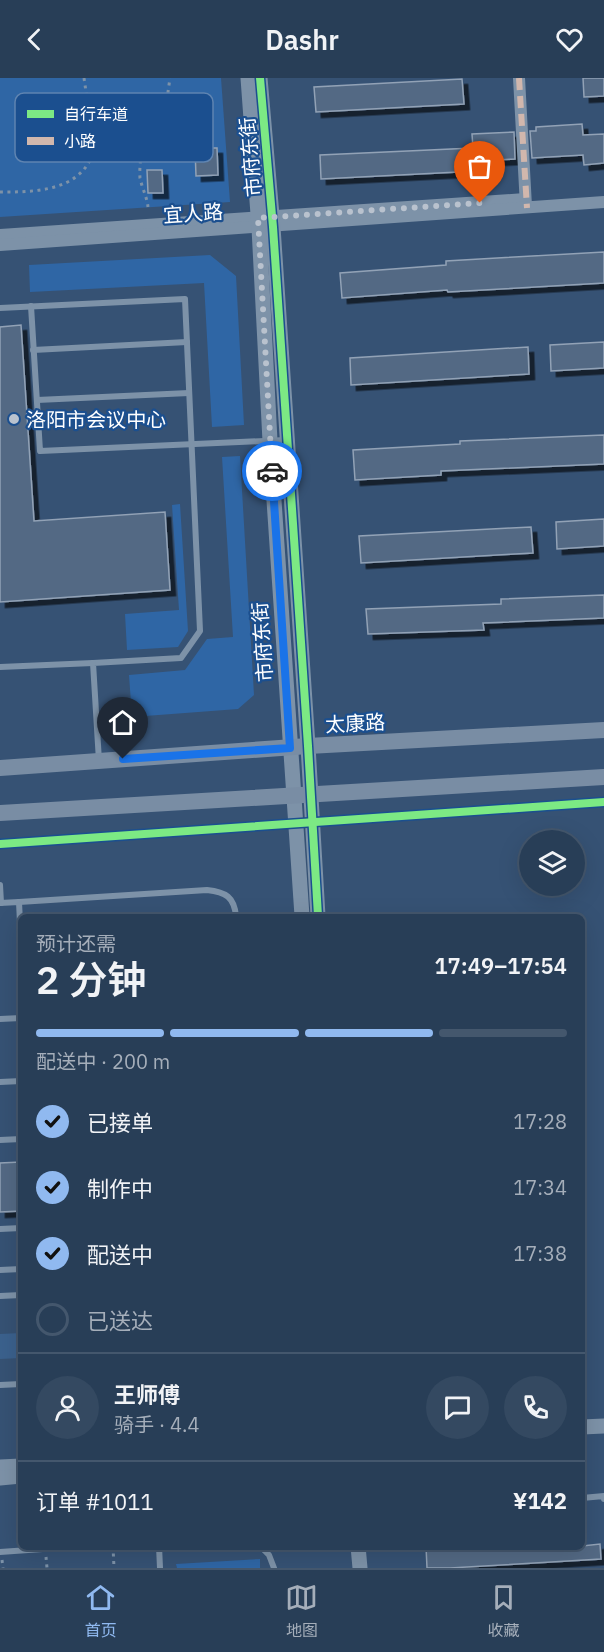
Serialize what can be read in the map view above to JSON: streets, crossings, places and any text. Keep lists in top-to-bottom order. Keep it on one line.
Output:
{"streets":{"main road":["太康路"],"street":["市府东街","宜人路"]},"crossings":[["市府东街","宜人路"],["市府东街","太康路"]],"places":["洛阳市会议中心"],"legend":["自行车道","小路"],"page":{"header":"Dashr","heading":["2 分钟","预计还需","17:49–17:54"],"panel":["王师傅","骑手 · 4.4","订单 #1011","¥142"],"bar":"配送中 · 200 m","list":[["已接单","17:28"],["制作中","17:34"],["配送中","17:38"],"已送达"],"tabs":["首页","地图","收藏"]}}
